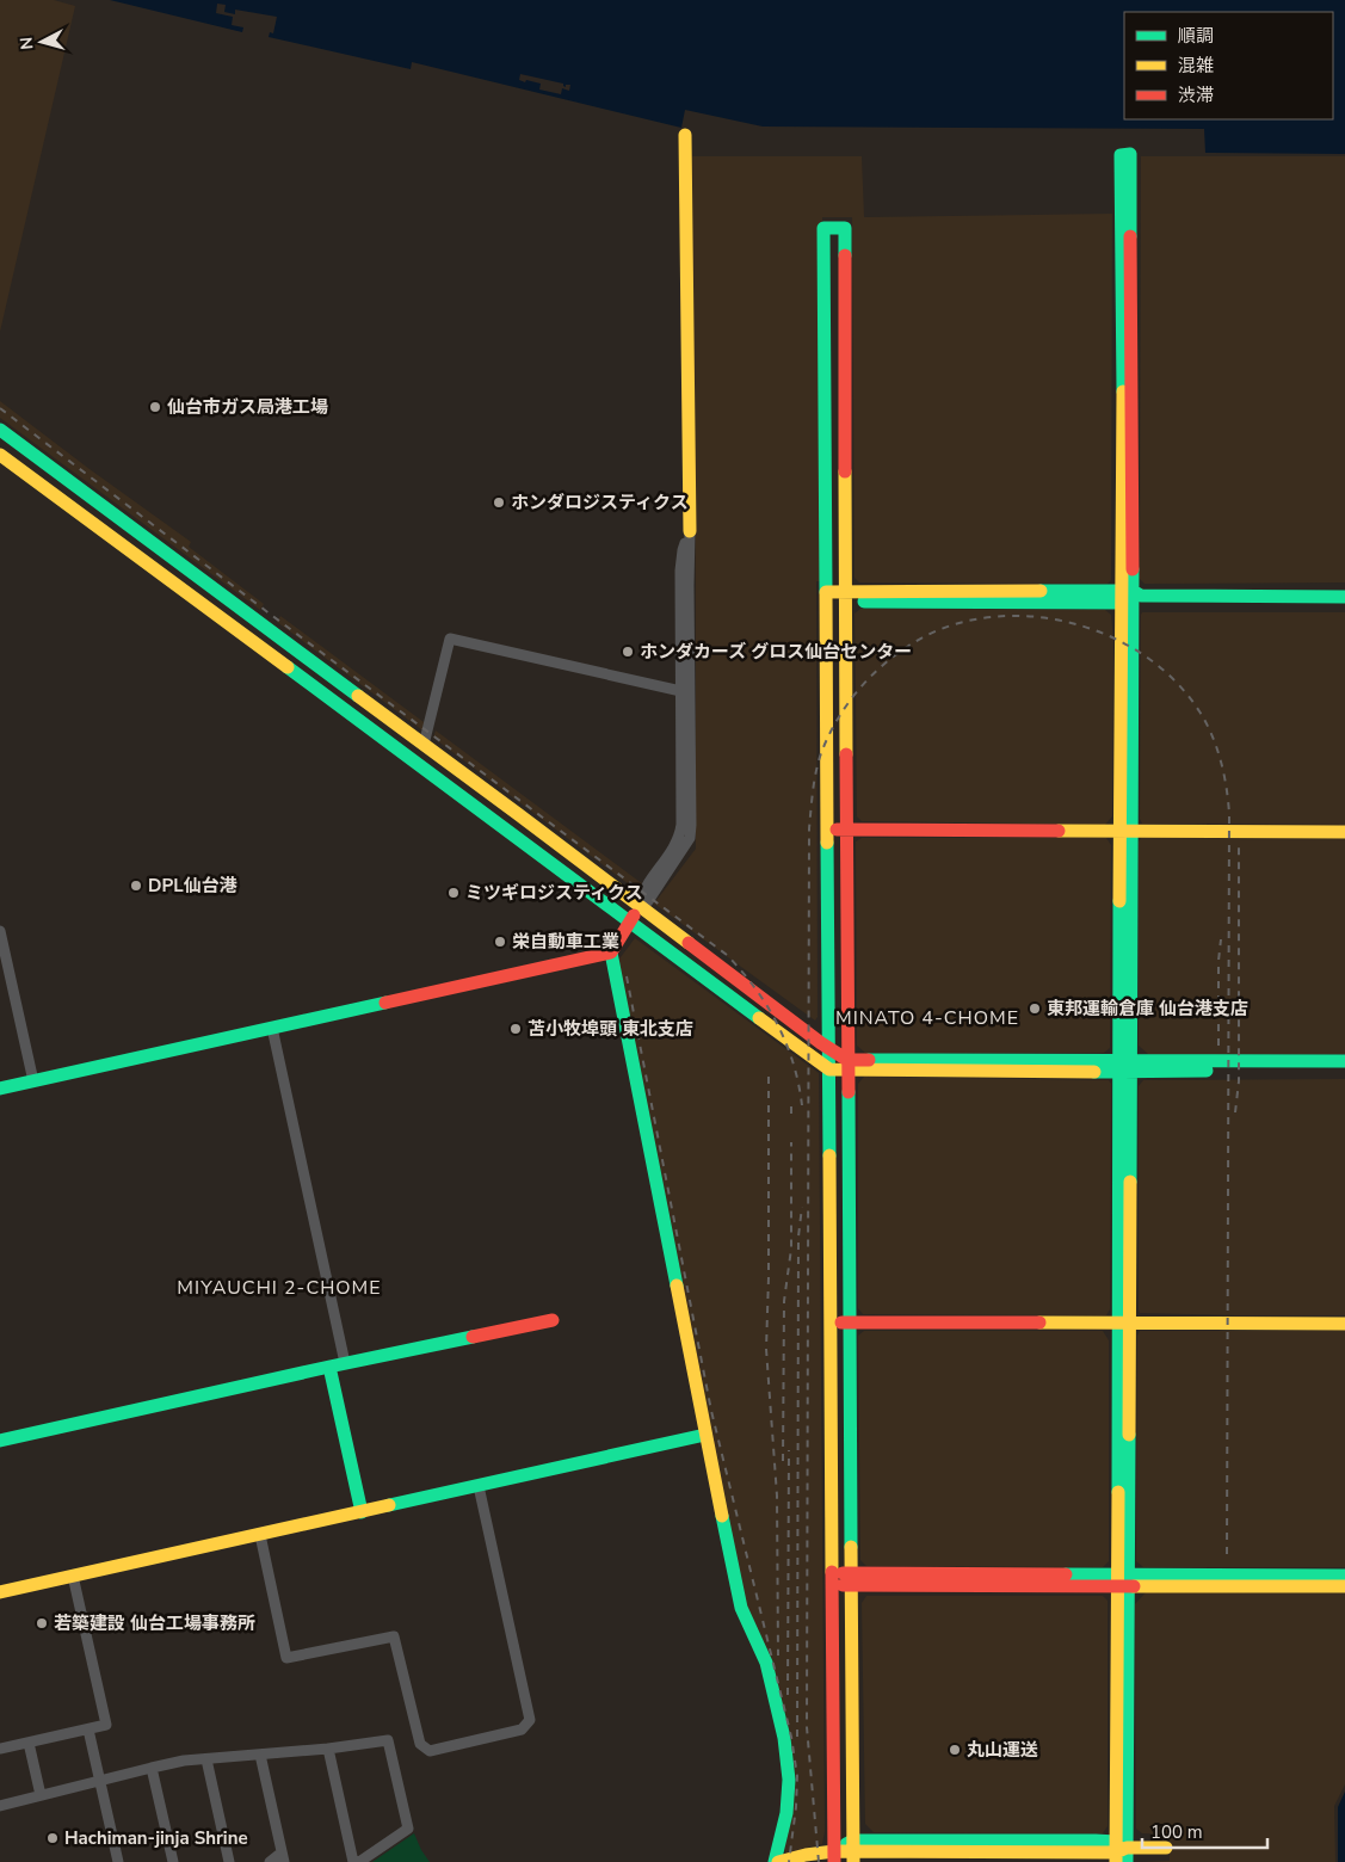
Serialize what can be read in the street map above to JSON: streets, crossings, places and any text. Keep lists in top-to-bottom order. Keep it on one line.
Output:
{"districts":["MINATO 4-CHOME","MIYAUCHI 2-CHOME"],"places":["仙台市ガス局港工場","ホンダロジスティクス","ホンダカーズ グロス仙台センター","DPL仙台港","ミツギロジスティクス","栄自動車工業","東邦運輸倉庫 仙台港支店","苫小牧埠頭 東北支店","若築建設 仙台工場事務所","丸山運送","Hachiman-jinja Shrine"],"legend":["順調","混雑","渋滞"],"scale_bar":"100 m","north":"left"}
